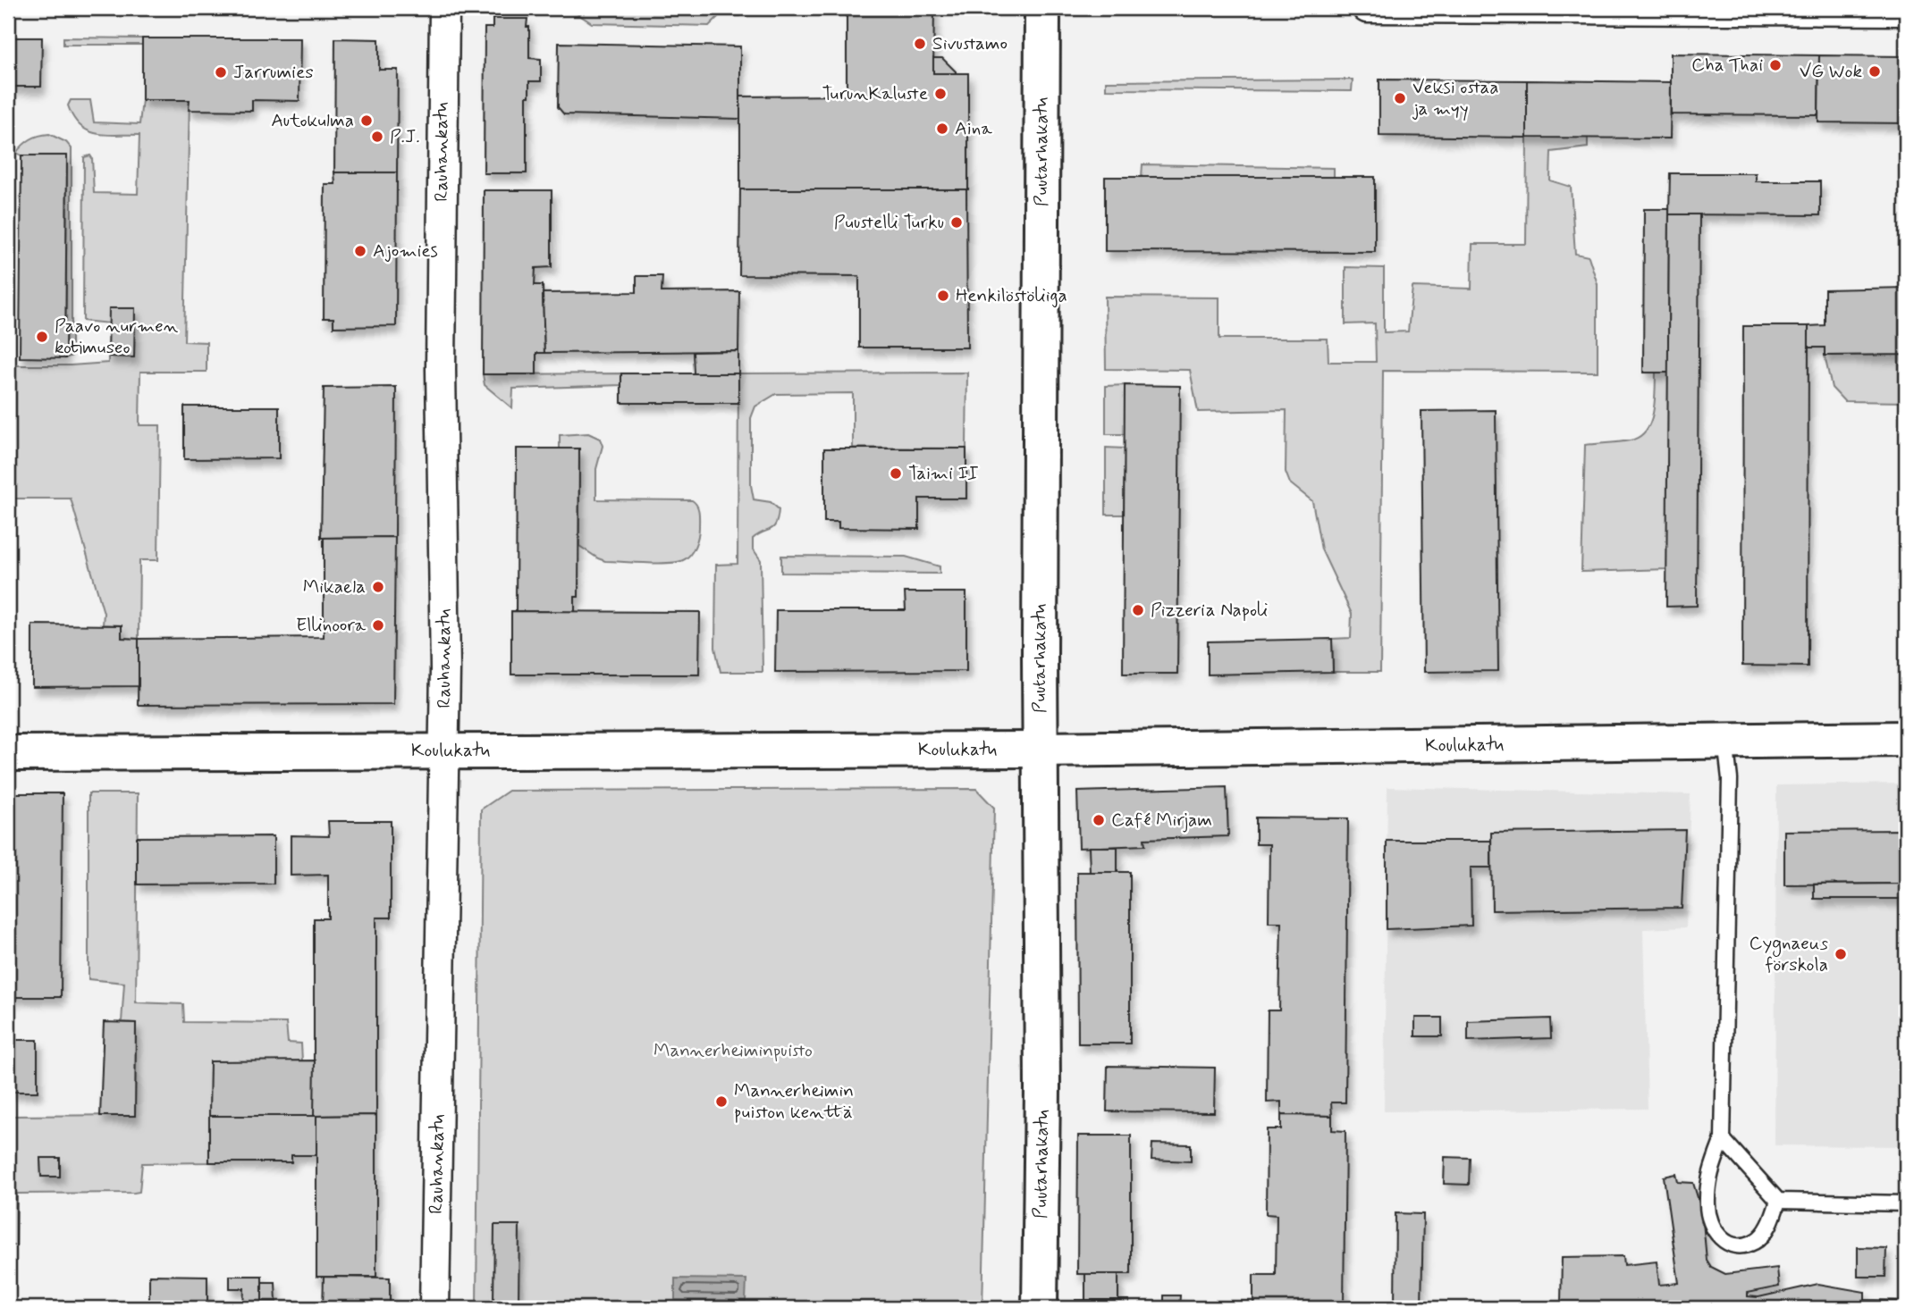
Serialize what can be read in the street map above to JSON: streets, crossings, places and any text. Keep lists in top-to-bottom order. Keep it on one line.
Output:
{"streets":{"main road":["Puutarhakatu","Koulukatu"],"street":["Rauhankatu"]},"crossings":[["Rauhankatu","Koulukatu"],["Puutarhakatu","Koulukatu"]],"parks":["Mannerheiminpuisto"],"places":["Sivustamo","Cha Thai","VG Wok","Jarrumies","TurunKaluste","Veksi ostaa ja myy","Autokulma","Aina","P.J.","Puustelli Turku","Ajomies","Henkilöstöliiga","Paavo nurmen kotimuseo","Taimi II","Mikaela","Pizzeria Napoli","Ellinoora","Café Mirjam","Cygnaeus förskola","Mannerheimin puiston kenttä"]}
